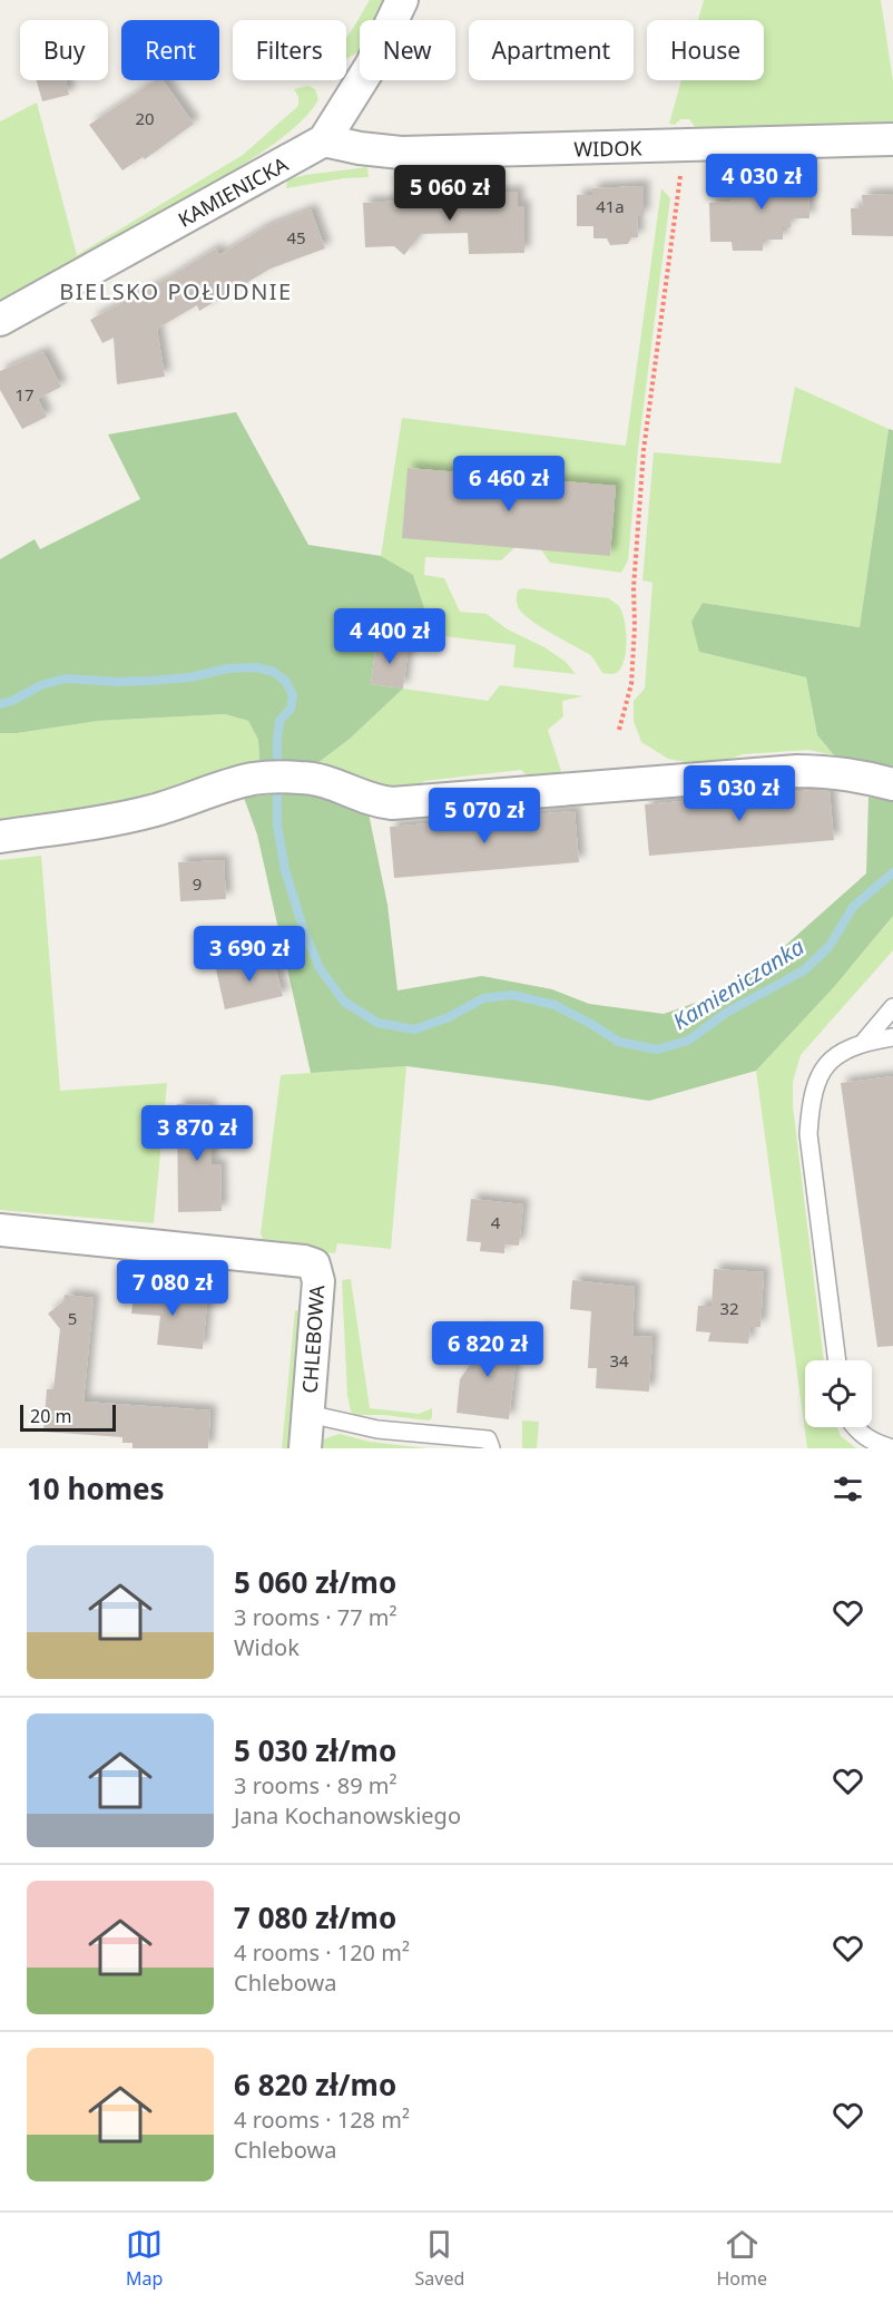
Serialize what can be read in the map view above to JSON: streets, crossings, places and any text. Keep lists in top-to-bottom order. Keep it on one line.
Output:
{"streets":{"street":["WIDOK","KAMIENICKA","CHLEBOWA"]},"crossings":[["WIDOK","KAMIENICKA"]],"districts":["BIELSKO POŁUDNIE"],"water":["Kamieniczanka"],"house_numbers":["20","41a","45","17","9","4","32","5","34"],"scale_bar":"20 m","page":{"chip":["Buy","Rent","Filters","New","Apartment","House"],"price":["4 030 zł","5 060 zł","6 460 zł","4 400 zł","5 030 zł","5 070 zł","3 690 zł","3 870 zł","7 080 zł","6 820 zł"],"scale":"20 m","heading":"10 homes","list":[{"name":"5 060 zł/mo","note":"3 rooms · 77 m² · Widok"},{"name":"5 030 zł/mo","note":"3 rooms · 89 m² · Jana Kochanowskiego"},{"name":"7 080 zł/mo","note":"4 rooms · 120 m² · Chlebowa"},{"name":"6 820 zł/mo","note":"4 rooms · 128 m² · Chlebowa"}],"tabs":["Map","Saved","Home"]}}
